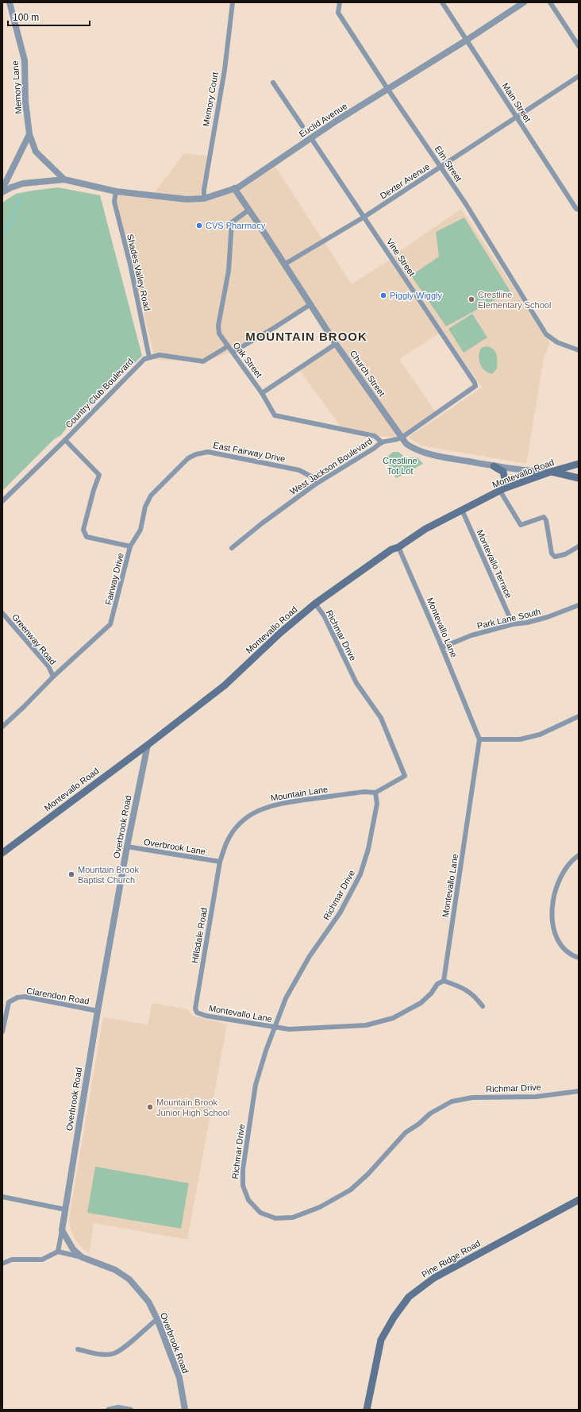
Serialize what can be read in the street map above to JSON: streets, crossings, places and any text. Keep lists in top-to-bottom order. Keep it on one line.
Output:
{"streets":{"main road":["Montevallo Road","Pine Ridge Road"],"street":["Memory Lane","Memory Court","Main Street","Euclid Avenue","Elm Street","Dexter Avenue","Vine Street","Shades Valley Road","Oak Street","Church Street","Country Club Boulevard","East Fairway Drive","West Jackson Boulevard","Montevallo Terrace","Fairway Drive","Park Lane South","Montevallo Lane","Richmar Drive","Greenway Road","Mountain Lane","Overbrook Road","Overbrook Lane","Hillsdale Road","Clarendon Road"]},"crossings":[["Memory Court","Euclid Avenue"],["Main Street","Euclid Avenue"],["Main Street","Dexter Avenue"],["Euclid Avenue","Elm Street"],["Euclid Avenue","Vine Street"],["Euclid Avenue","Shades Valley Road"],["Euclid Avenue","Church Street"],["Elm Street","Dexter Avenue"],["Dexter Avenue","Vine Street"],["Dexter Avenue","Church Street"],["Vine Street","West Jackson Boulevard"],["Shades Valley Road","Country Club Boulevard"],["Oak Street","Church Street"],["Oak Street","Country Club Boulevard"],["Oak Street","West Jackson Boulevard"],["Church Street","West Jackson Boulevard"],["Church Street","Montevallo Road"],["Country Club Boulevard","Fairway Drive"],["East Fairway Drive","West Jackson Boulevard"],["East Fairway Drive","Fairway Drive"],["Montevallo Road","Montevallo Terrace"],["Montevallo Road","Montevallo Lane"],["Montevallo Road","Richmar Drive"],["Montevallo Road","Overbrook Road"],["Montevallo Terrace","Park Lane South"],["Fairway Drive","Greenway Road"],["Park Lane South","Montevallo Lane"],["Montevallo Lane","Richmar Drive"],["Montevallo Lane","Hillsdale Road"],["Richmar Drive","Mountain Lane"],["Mountain Lane","Overbrook Lane"],["Mountain Lane","Hillsdale Road"],["Overbrook Road","Overbrook Lane"],["Overbrook Road","Clarendon Road"],["Overbrook Lane","Hillsdale Road"]],"districts":["MOUNTAIN BROOK"],"parks":["Crestline Tot Lot"],"places":["CVS Pharmacy","Piggly Wiggly","Crestline Elementary School","Mountain Brook Baptist Church","Mountain Brook Junior High School"],"scale_bar":"100 m"}
